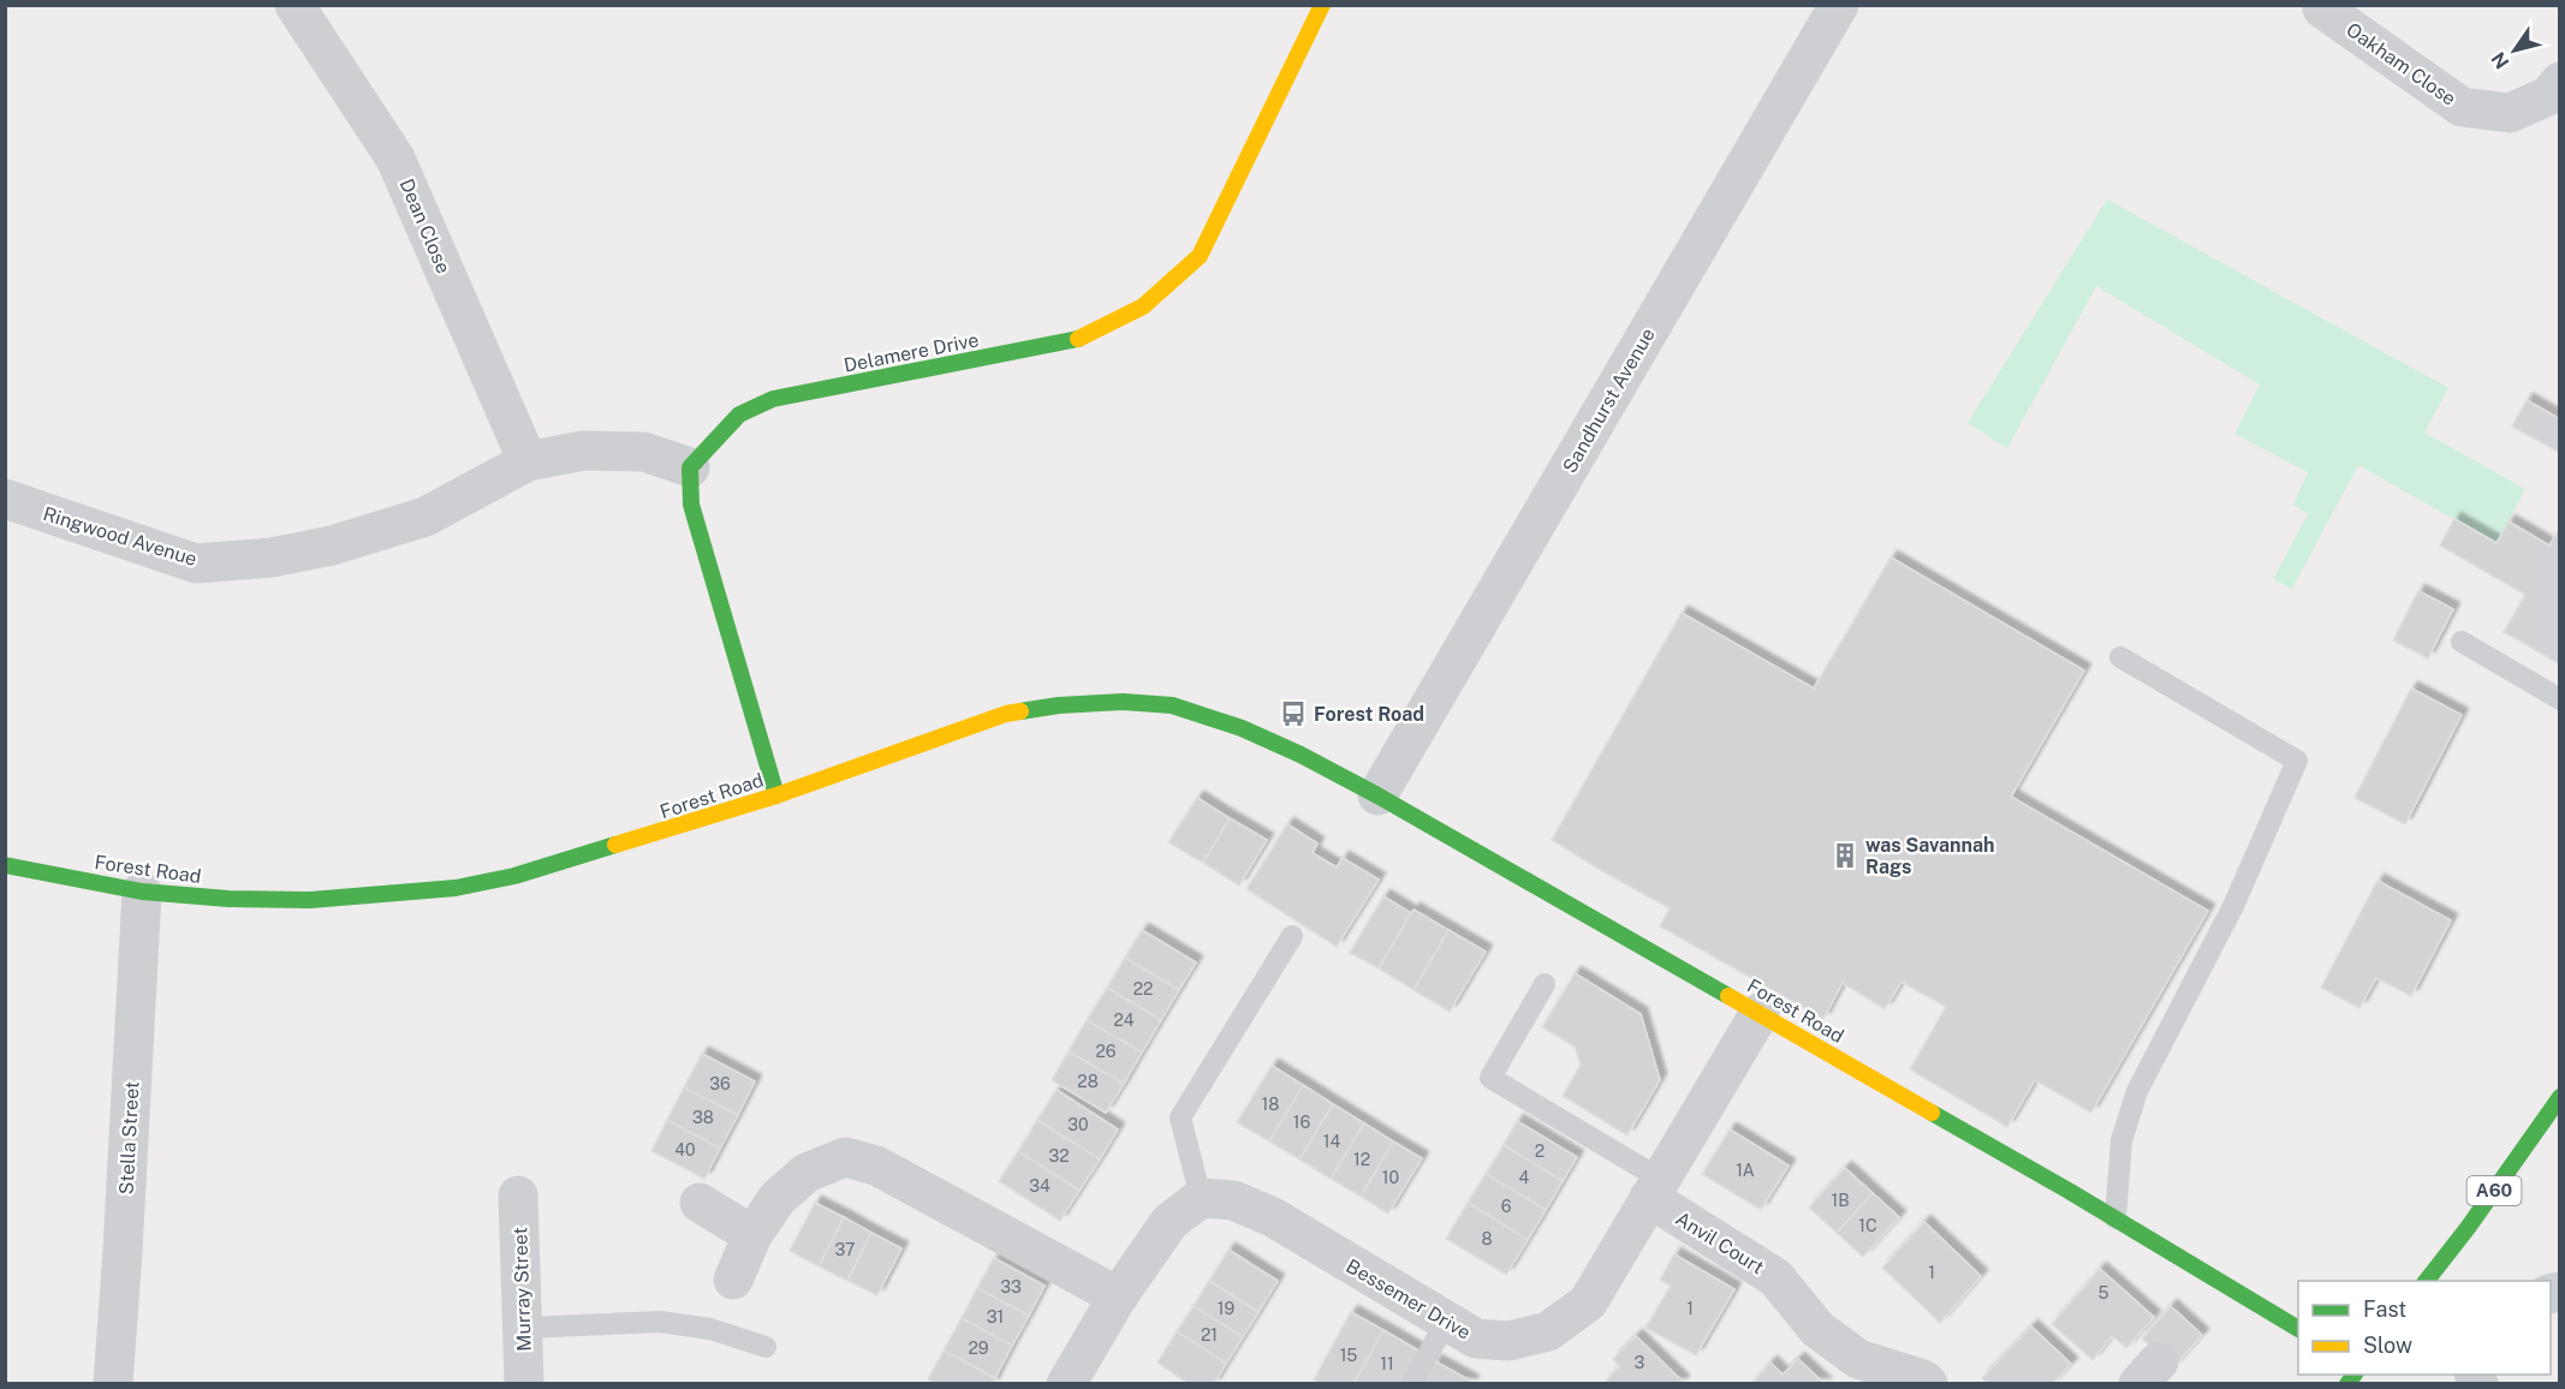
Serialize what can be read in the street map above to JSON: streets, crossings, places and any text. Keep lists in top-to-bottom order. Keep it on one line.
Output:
{"streets":{"main road":["Delamere Drive","Forest Road","A60"],"street":["Oakham Close","Dean Close","Sandhurst Avenue","Ringwood Avenue","Stella Street","Anvil Court","Murray Street","Bessemer Drive"]},"crossings":[["Dean Close","Ringwood Avenue"],["Delamere Drive","Ringwood Avenue"],["Sandhurst Avenue","Forest Road"],["Forest Road","Stella Street"],["Forest Road","Bessemer Drive"],["Anvil Court","Bessemer Drive"]],"places":{"bus stop":["Forest Road"],"building":["was Savannah Rags"]},"house_numbers":["22","24","26","28","36","18","38","16","30","14","40","2","32","12","1A","10","4","34","1B","6","1C","8","37","1","33","5","19","1","31","21","29","15","3","11"],"legend":["Fast","Slow"],"north":"bottom left"}
